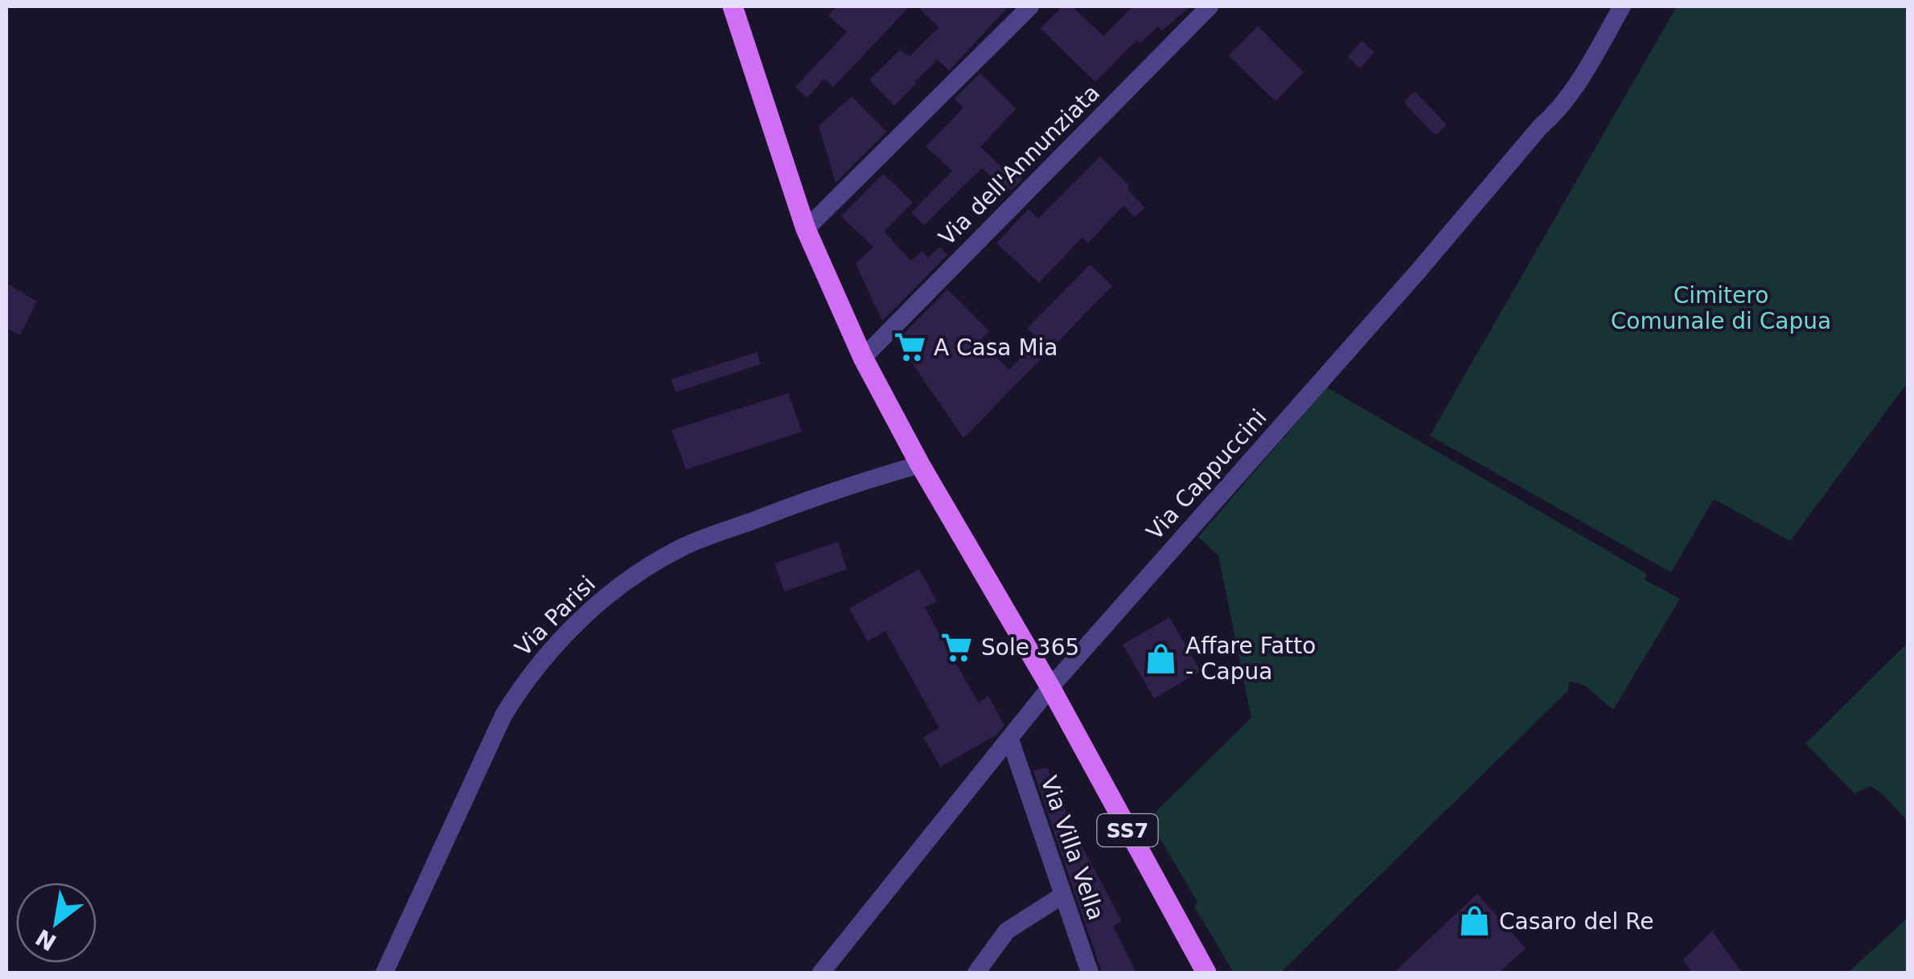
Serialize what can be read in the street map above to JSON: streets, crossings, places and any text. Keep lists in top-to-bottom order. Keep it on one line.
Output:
{"streets":{"main road":["SS7"],"street":["Via dell'Annunziata","Via Cappuccini","Via Parisi","Via Villa Vella"]},"crossings":[["Via dell'Annunziata","SS7"],["Via Cappuccini","SS7"],["Via Cappuccini","Via Villa Vella"],["Via Parisi","SS7"]],"parks":["Cimitero Comunale di Capua"],"places":{"supermarket":["A Casa Mia","Sole 365"],"shop":["Affare Fatto - Capua","Casaro del Re"]},"north":"bottom left"}
